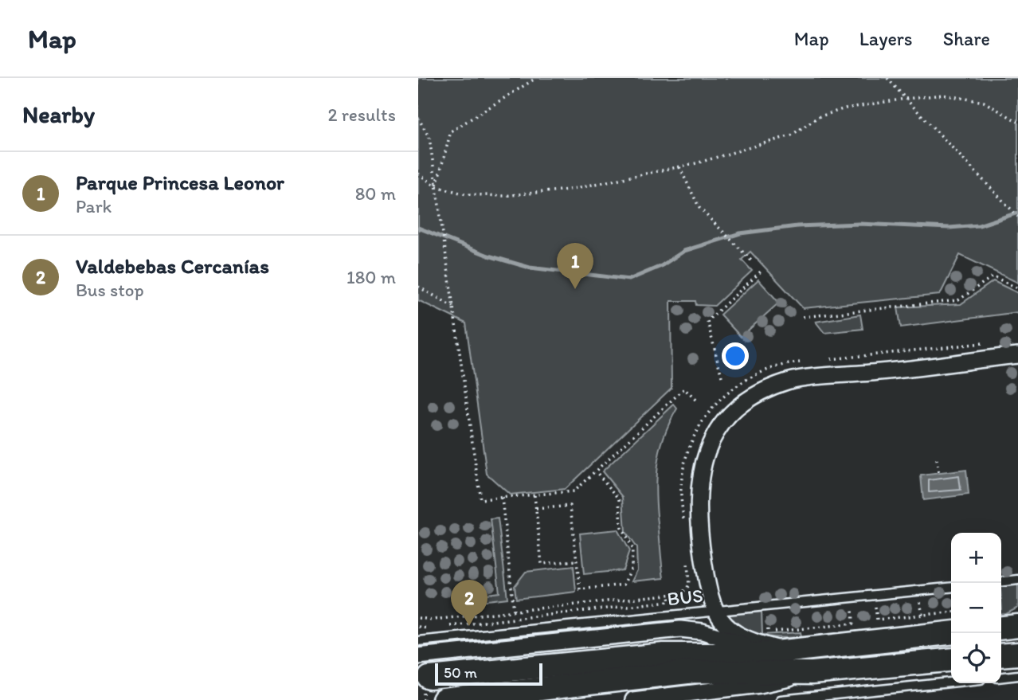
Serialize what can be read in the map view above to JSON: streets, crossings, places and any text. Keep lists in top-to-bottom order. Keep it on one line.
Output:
{"streets":{"lane":["BUS"]},"scale_bar":"50 m","page":{"header":"Map","nav":["Map","Layers","Share"],"heading":["Nearby","2 results"],"list":[{"mark":"1","name":"Parque Princesa Leonor","note":"Park","value":"80 m"},{"mark":"2","name":"Valdebebas Cercanías","note":"Bus stop","value":"180 m"}],"pins":["1","2"],"map_buttons":["+","−"],"scale":"50 m"}}
